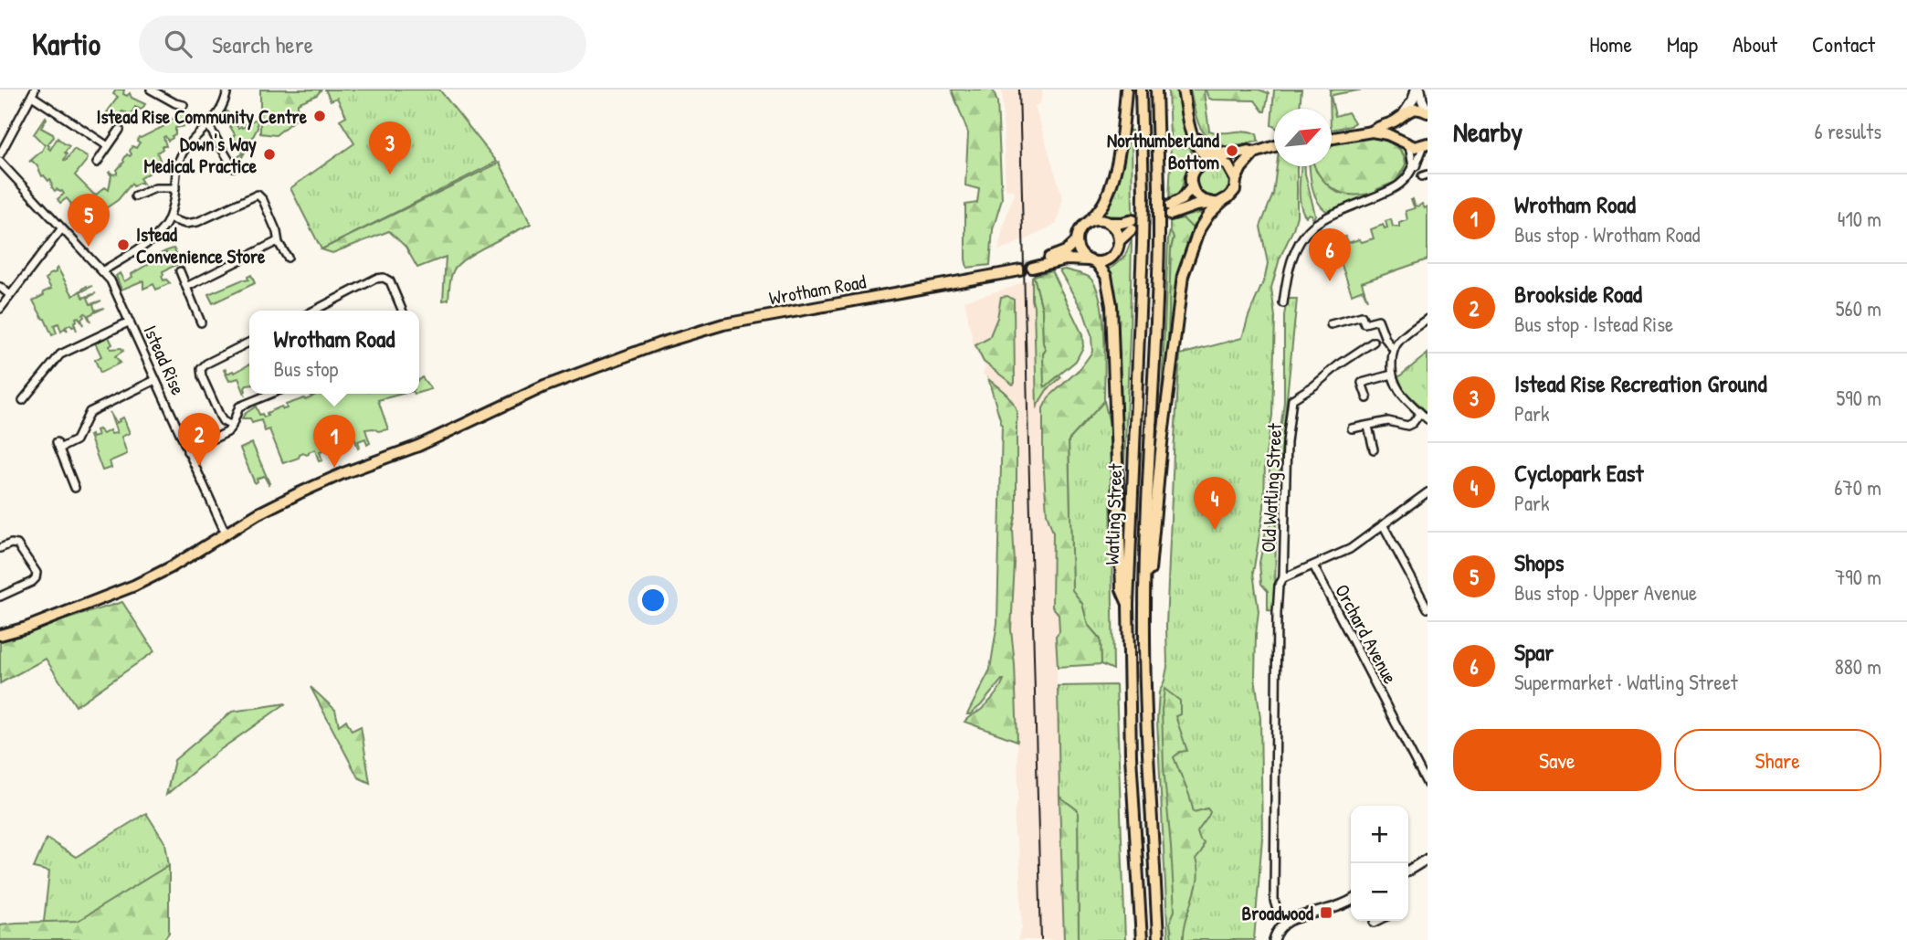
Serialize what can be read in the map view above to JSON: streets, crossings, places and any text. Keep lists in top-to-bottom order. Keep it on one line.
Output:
{"streets":{"main road":["Wrotham Road","Watling Street"],"street":["Istead Rise","Old Watling Street","Orchard Avenue"]},"crossings":[["Wrotham Road","Istead Rise"]],"places":{"other":["Istead Rise Community Centre","Northumberland Bottom","Down's Way Medical Practice","Istead Convenience Store"],"transit":["Broadwood"]},"north":"top right","page":{"header":"Kartio","search":"Search here","nav":["Home","Map","About","Contact"],"heading":["Nearby","6 results"],"pins":["3","5","6","2","1","4"],"list":[{"mark":"1","name":"Wrotham Road","note":"Bus stop · Wrotham Road","value":"410 m"},{"mark":"2","name":"Brookside Road","note":"Bus stop · Istead Rise","value":"560 m"},{"mark":"3","name":"Istead Rise Recreation Ground","note":"Park","value":"590 m"},{"mark":"4","name":"Cyclopark East","note":"Park","value":"670 m"},{"mark":"5","name":"Shops","note":"Bus stop · Upper Avenue","value":"790 m"},{"mark":"6","name":"Spar","note":"Supermarket · Watling Street","value":"880 m"}],"popup":["Wrotham Road","Bus stop"],"buttons":["Save","Share"],"map_buttons":["+","−"]}}
